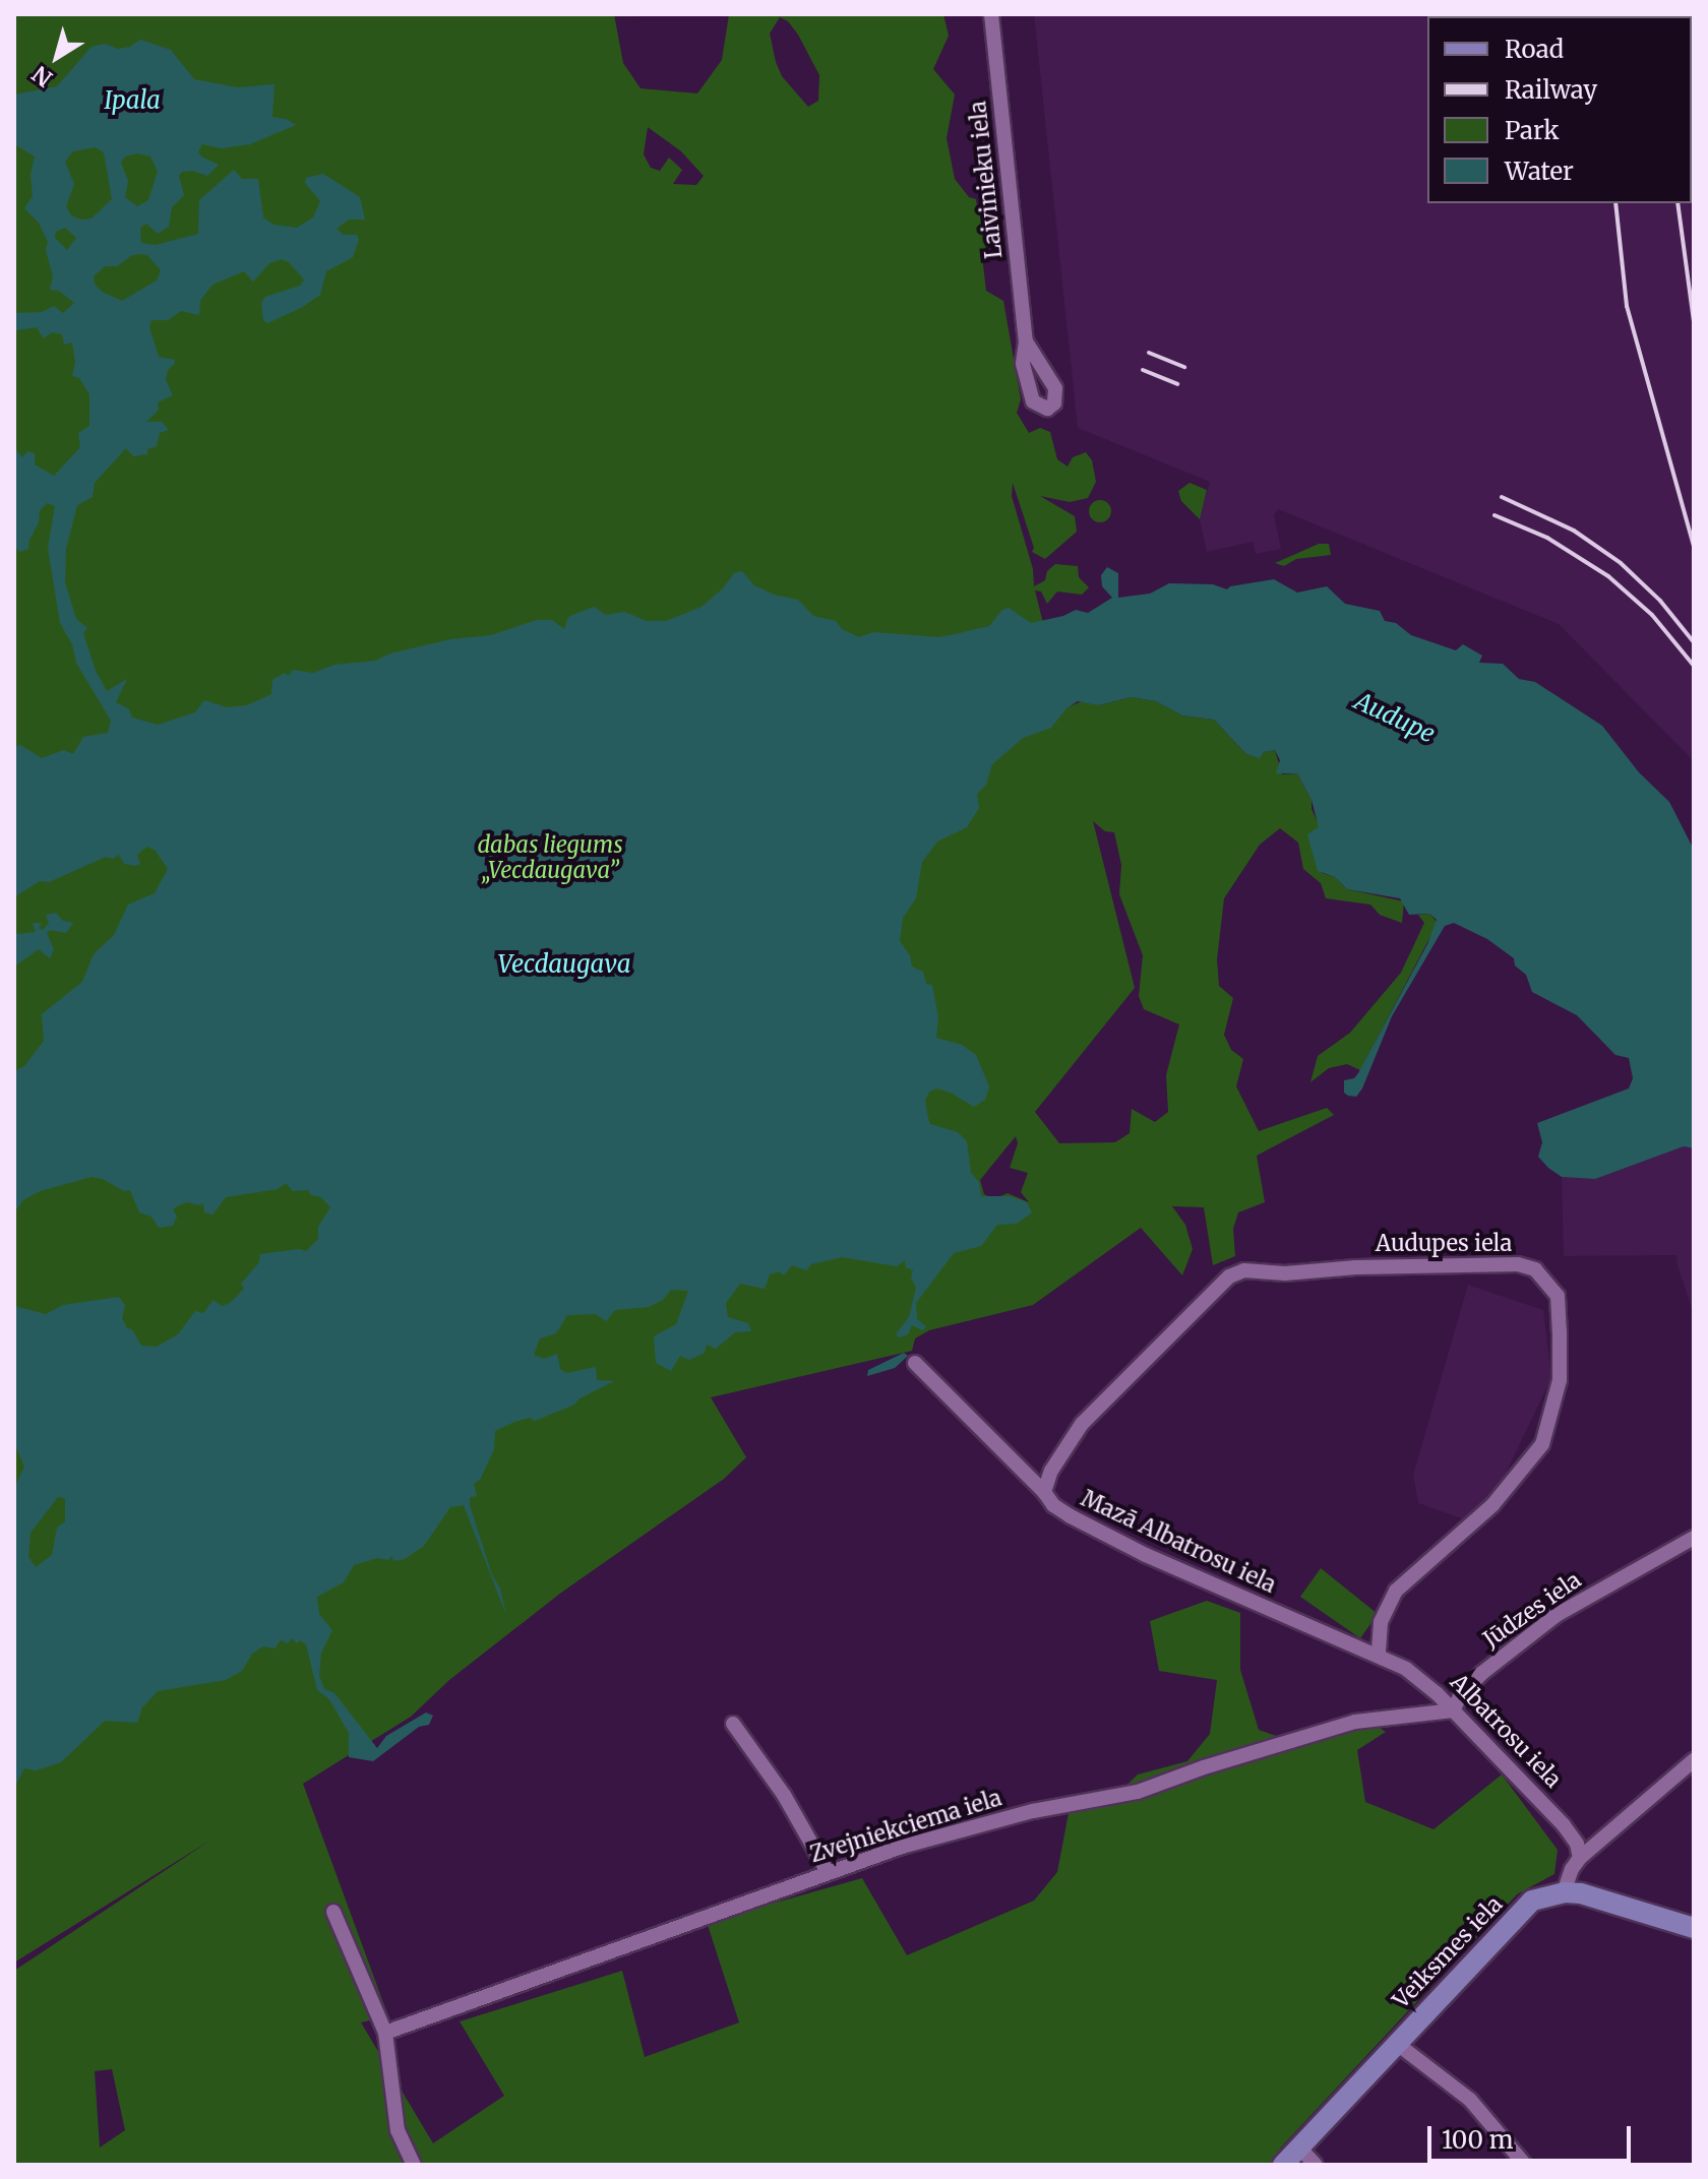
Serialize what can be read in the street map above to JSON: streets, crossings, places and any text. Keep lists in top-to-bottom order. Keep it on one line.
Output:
{"streets":{"main road":["Veiksmes iela"],"street":["Laivinieku iela","Audupes iela","Mazā Albatrosu iela","Jūdzes iela","Albatrosu iela","Zvejniekciema iela"]},"crossings":[["Audupes iela","Mazā Albatrosu iela"],["Audupes iela","Albatrosu iela"],["Mazā Albatrosu iela","Albatrosu iela"],["Jūdzes iela","Albatrosu iela"],["Jūdzes iela","Zvejniekciema iela"],["Albatrosu iela","Zvejniekciema iela"]],"water":["Ipala","Audupe","Vecdaugava"],"parks":["dabas liegums „Vecdaugava”"],"legend":["Road","Railway","Park","Water"],"scale_bar":"100 m","north":"bottom left"}
